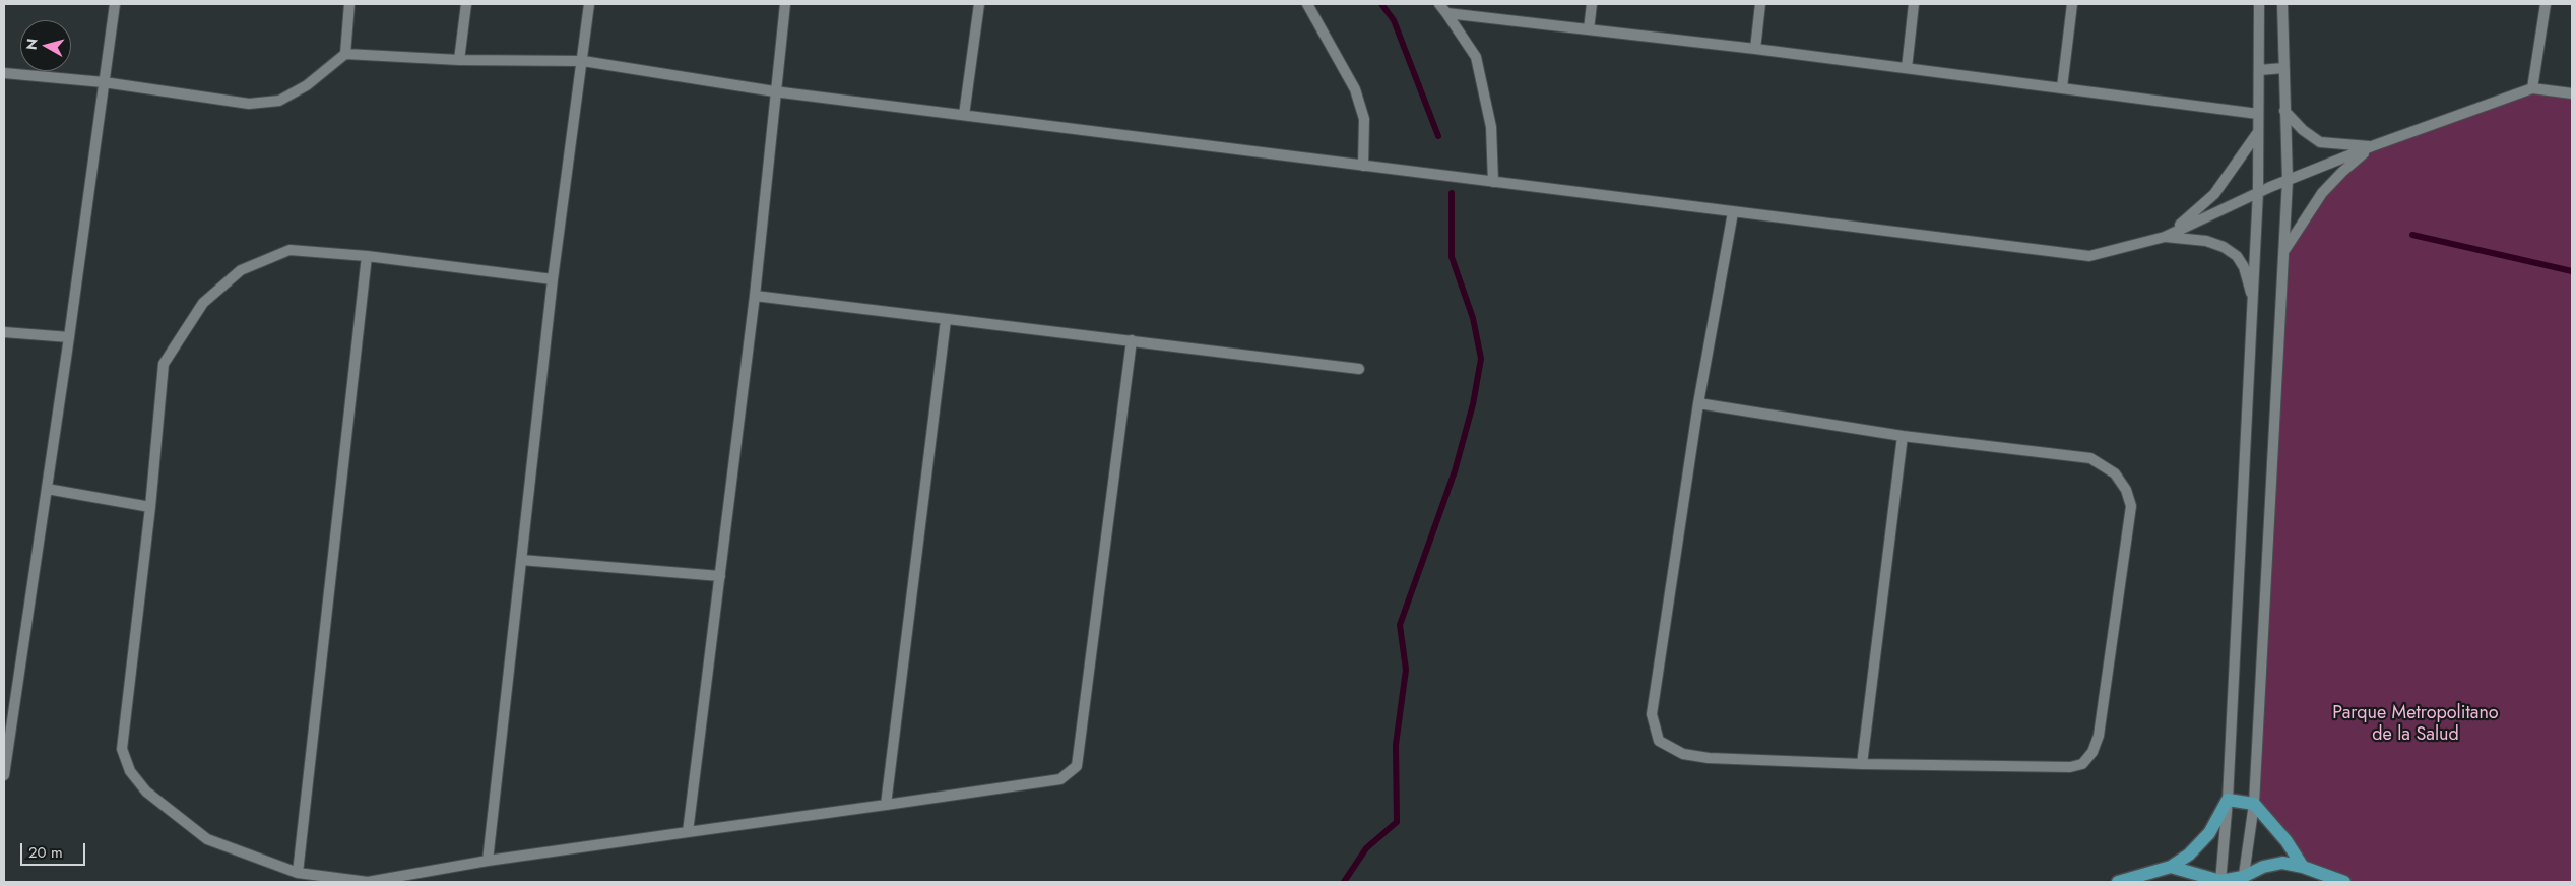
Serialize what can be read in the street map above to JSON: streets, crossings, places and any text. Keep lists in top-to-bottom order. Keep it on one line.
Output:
{"parks":["Parque Metropolitano de la Salud"],"scale_bar":"20 m","north":"left"}
